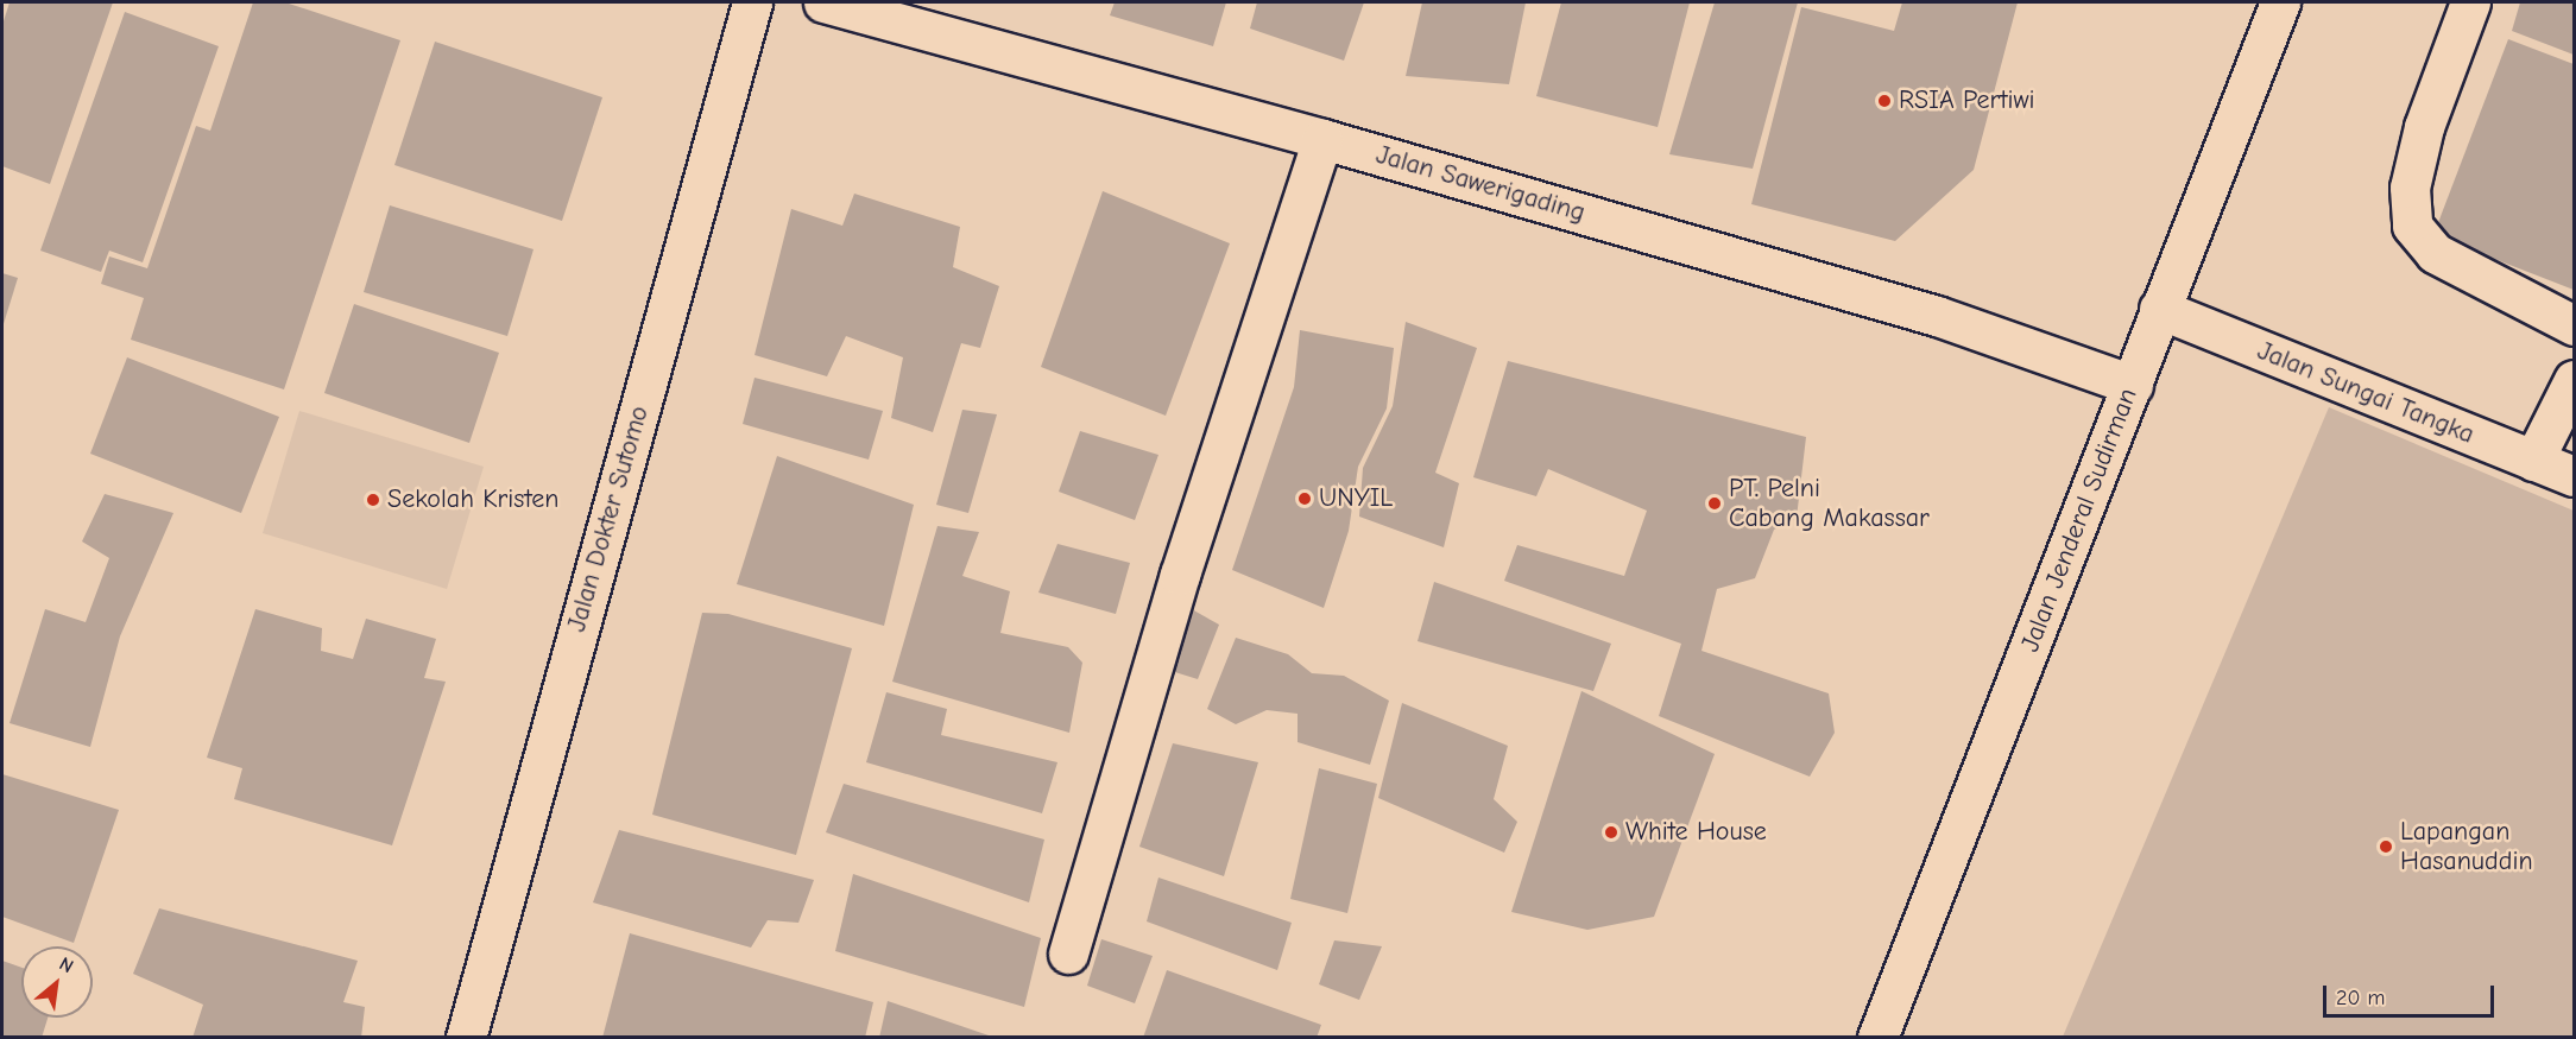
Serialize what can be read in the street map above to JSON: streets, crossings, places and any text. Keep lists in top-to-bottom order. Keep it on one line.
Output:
{"streets":{"street":["Jalan Sawerigading","Jalan Sungai Tangka","Jalan Dokter Sutomo","Jalan Jenderal Sudirman"]},"crossings":[["Jalan Sawerigading","Jalan Jenderal Sudirman"],["Jalan Sungai Tangka","Jalan Jenderal Sudirman"]],"places":["RSIA Pertiwi","UNYIL","Sekolah Kristen","PT. Pelni Cabang Makassar","White House","Lapangan Hasanuddin"],"scale_bar":"20 m","north":"top right"}
